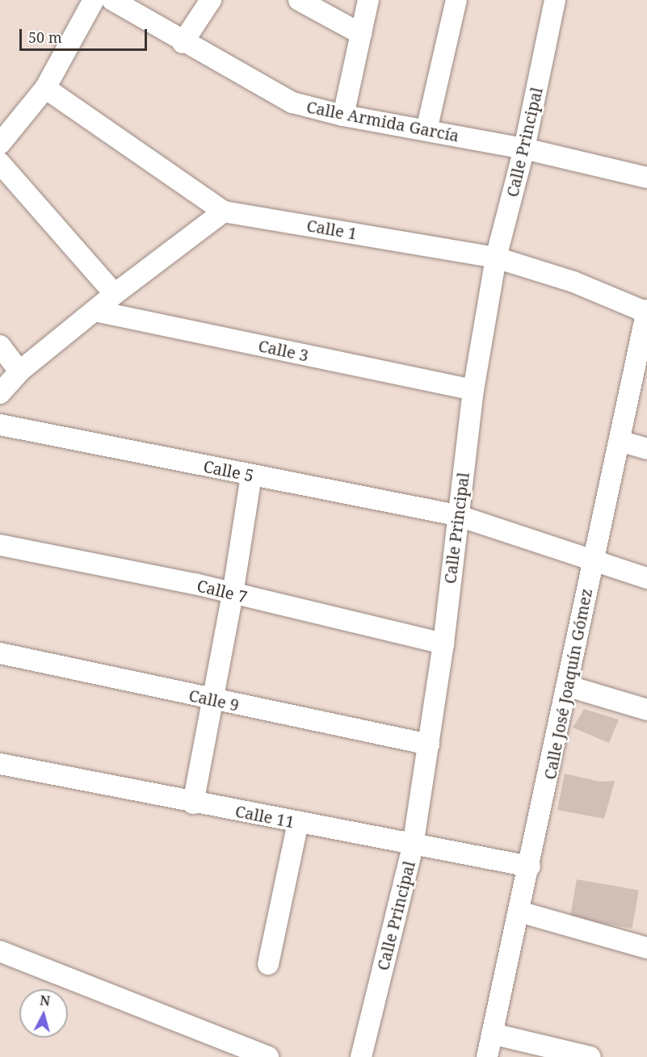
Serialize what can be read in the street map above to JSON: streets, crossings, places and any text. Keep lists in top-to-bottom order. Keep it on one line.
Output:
{"streets":{"street":["Calle Armida García","Calle Principal","Calle 1","Calle 3","Calle 5","Calle 7","Calle José Joaquín Gómez","Calle 9","Calle 11"]},"crossings":[["Calle Armida García","Calle Principal"],["Calle Principal","Calle 1"],["Calle Principal","Calle 3"],["Calle Principal","Calle 5"],["Calle Principal","Calle 7"],["Calle Principal","Calle 9"],["Calle Principal","Calle 11"],["Calle 1","Calle José Joaquín Gómez"],["Calle 5","Calle José Joaquín Gómez"],["Calle José Joaquín Gómez","Calle 11"]],"scale_bar":"50 m","north":"top"}
